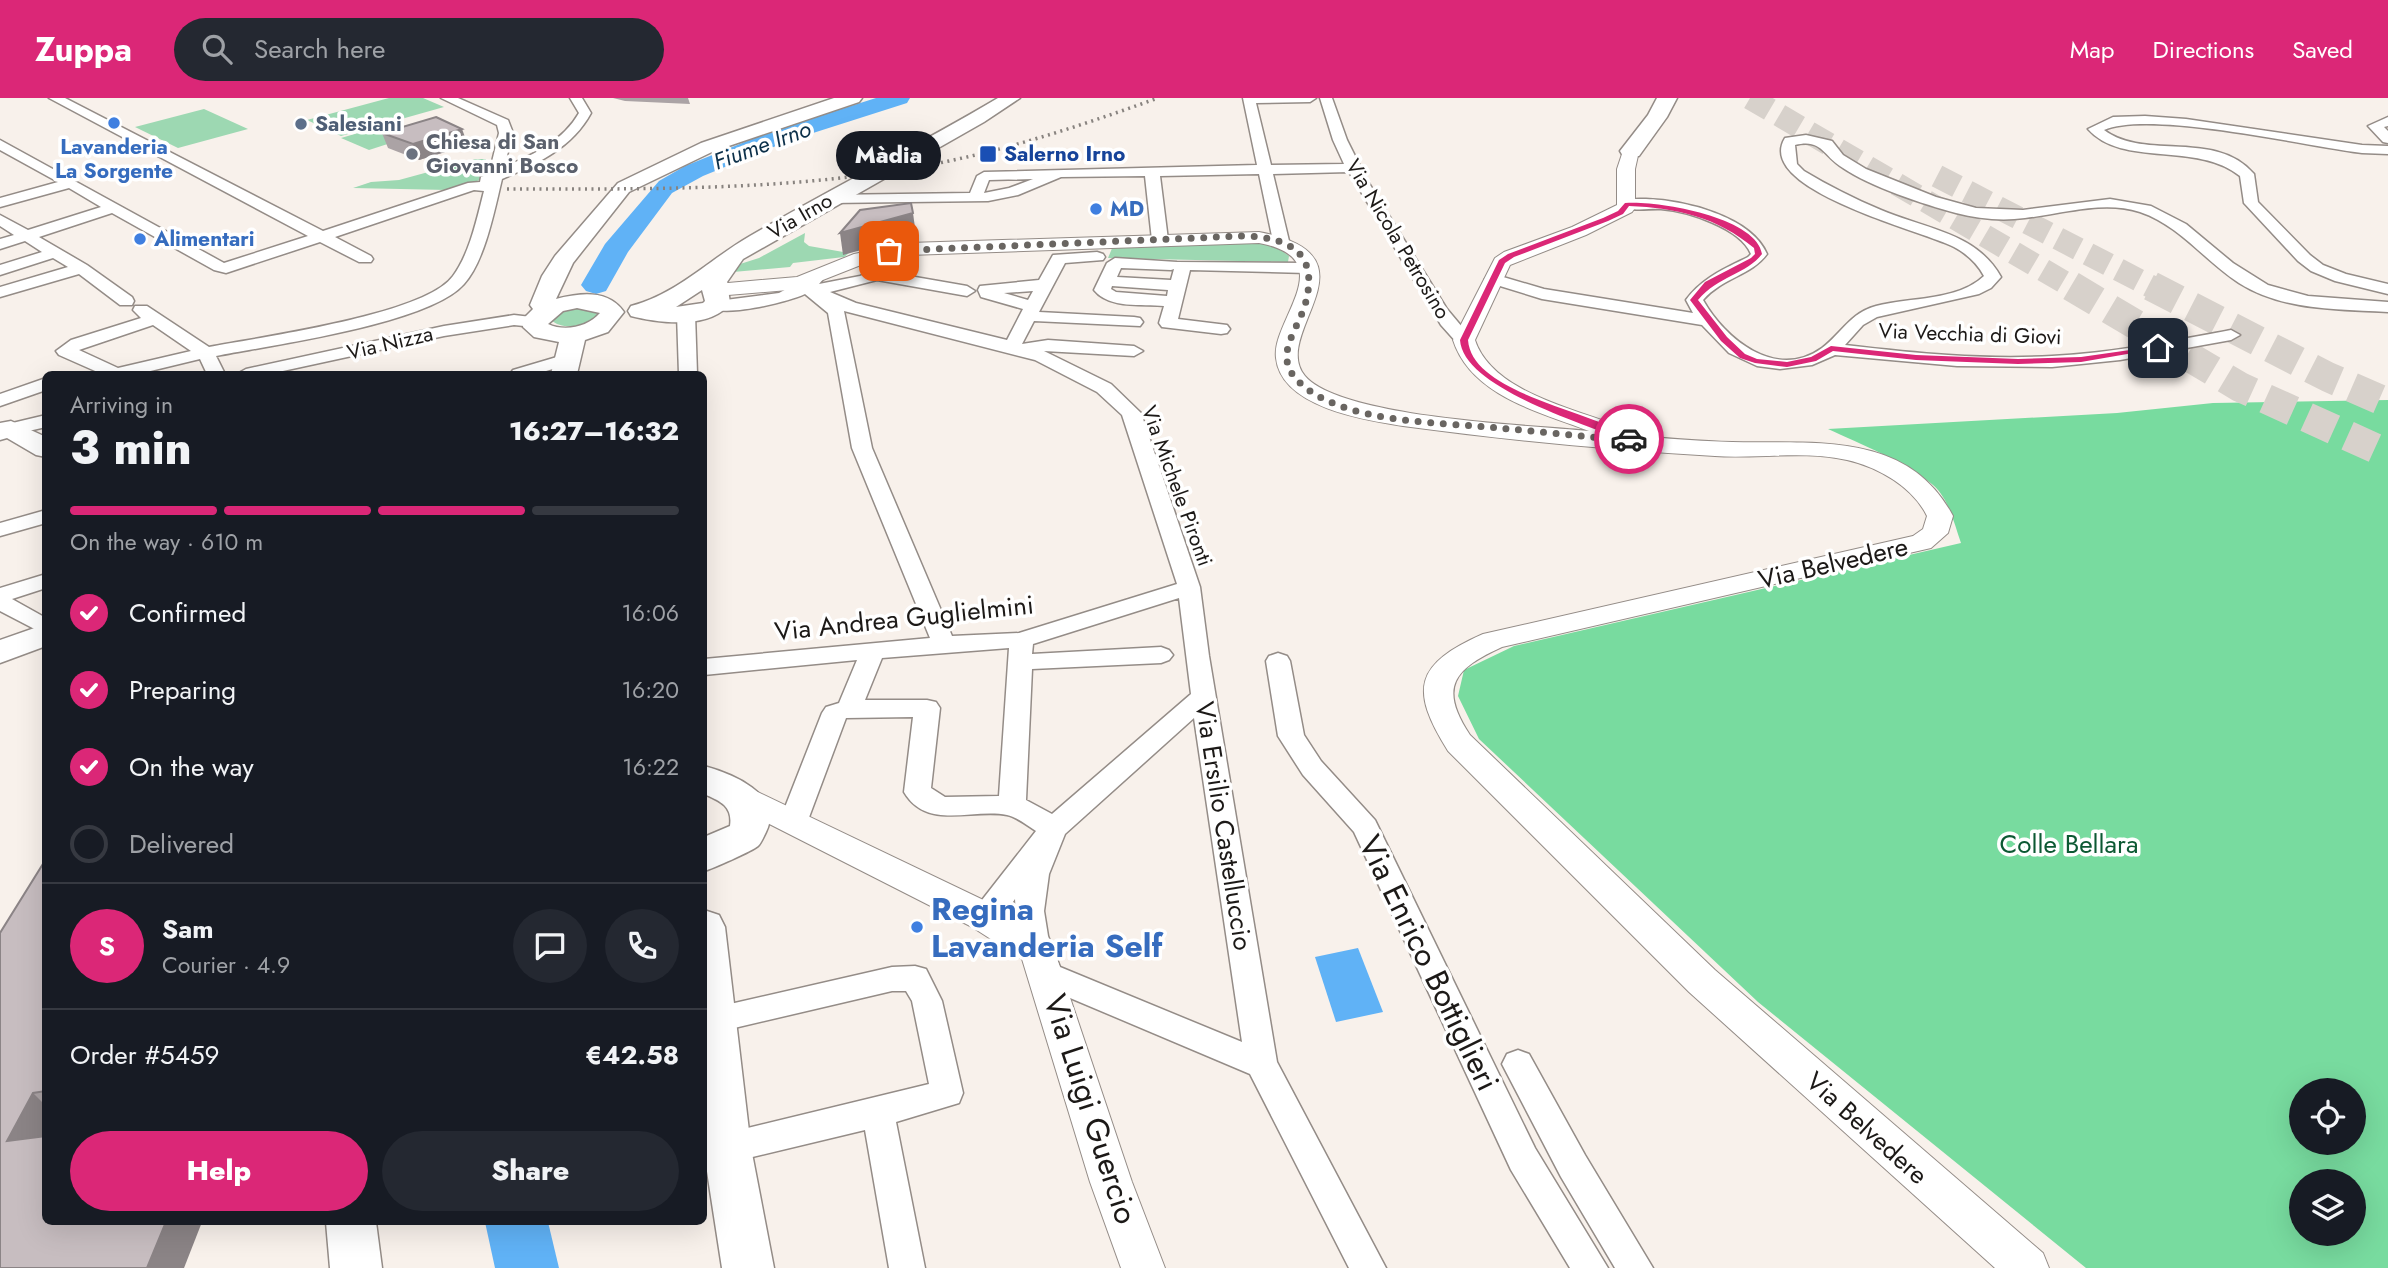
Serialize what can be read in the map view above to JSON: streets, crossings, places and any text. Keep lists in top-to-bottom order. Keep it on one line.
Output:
{"streets":{"main road":["Via Irno"],"street":["Via Nicola Petrosino","Via Vecchia di Giovi","Via Nizza","Via Michele Pironti","Via Belvedere","Via Andrea Guglielmini","Via Ersilio Castelluccio","Via Enrico Bottiglieri","Via Luigi Guercio"]},"crossings":[["Via Nicola Petrosino","Via Belvedere"],["Via Michele Pironti","Via Andrea Guglielmini"],["Via Michele Pironti","Via Ersilio Castelluccio"],["Via Andrea Guglielmini","Via Ersilio Castelluccio"]],"water":["Fiume Irno"],"parks":["Colle Bellara"],"places":{"other":["Lavanderia La Sorgente","Salesiani","Chiesa di San Giovanni Bosco","MD","Alimentari","Màdia","Regina Lavanderia Self"],"transit":["Salerno Irno"]},"page":{"header":"Zuppa","search":"Search here","nav":["Map","Directions","Saved"],"bubble":"Màdia","heading":["3 min","Arriving in","16:27–16:32"],"panel":["Sam","Courier · 4.9","Order #5459","€42.58"],"bar":"On the way · 610 m","list":[["Confirmed","16:06"],["Preparing","16:20"],["On the way","16:22"],"Delivered"],"round":"S","buttons":["Help","Share"]}}
